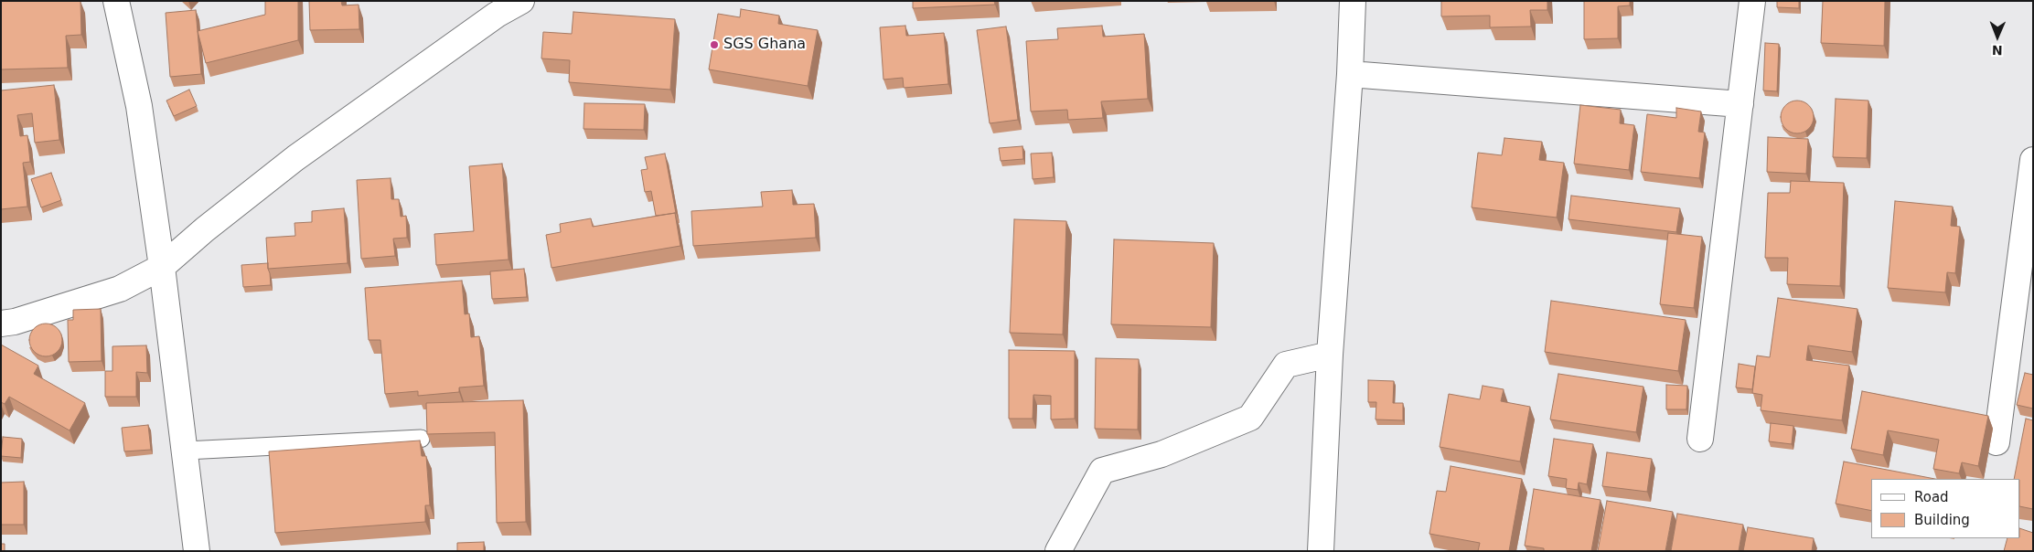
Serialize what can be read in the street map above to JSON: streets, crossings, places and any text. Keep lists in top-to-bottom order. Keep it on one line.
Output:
{"places":["SGS Ghana"],"legend":["Road","Building"],"north":"bottom"}
